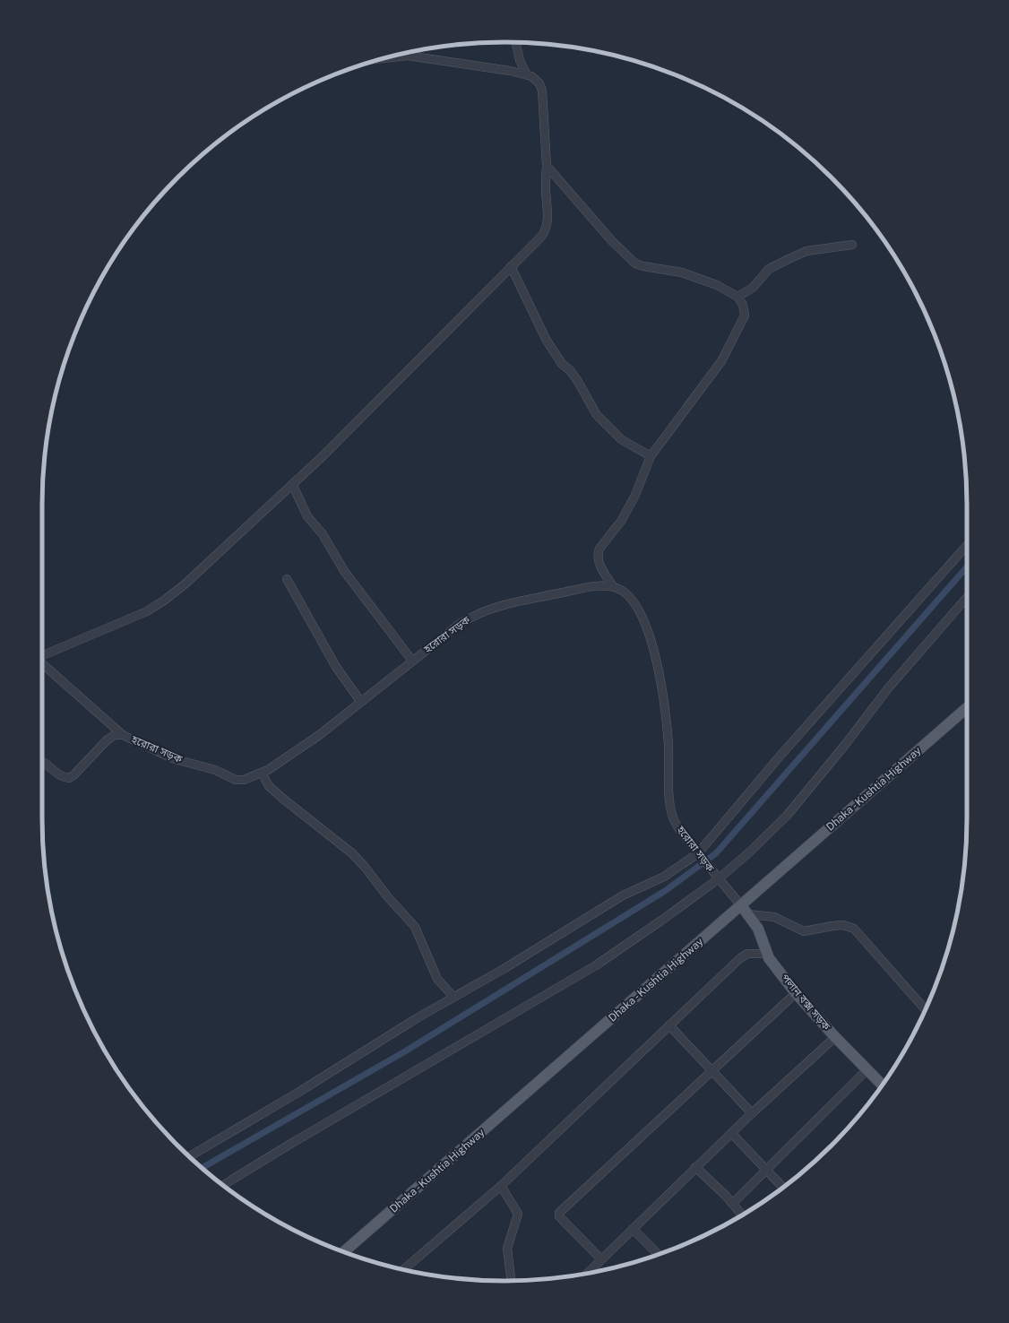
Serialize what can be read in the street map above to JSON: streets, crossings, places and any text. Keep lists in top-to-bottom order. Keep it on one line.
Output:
{"streets":{"main road":["Dhaka - Kushtia Highway","পলান বক্স সড়ক"],"street":["হরোরা সড়ক"]},"crossings":[["হরোরা সড়ক","Dhaka - Kushtia Highway"],["হরোরা সড়ক","পলান বক্স সড়ক"],["Dhaka - Kushtia Highway","পলান বক্স সড়ক"]]}
